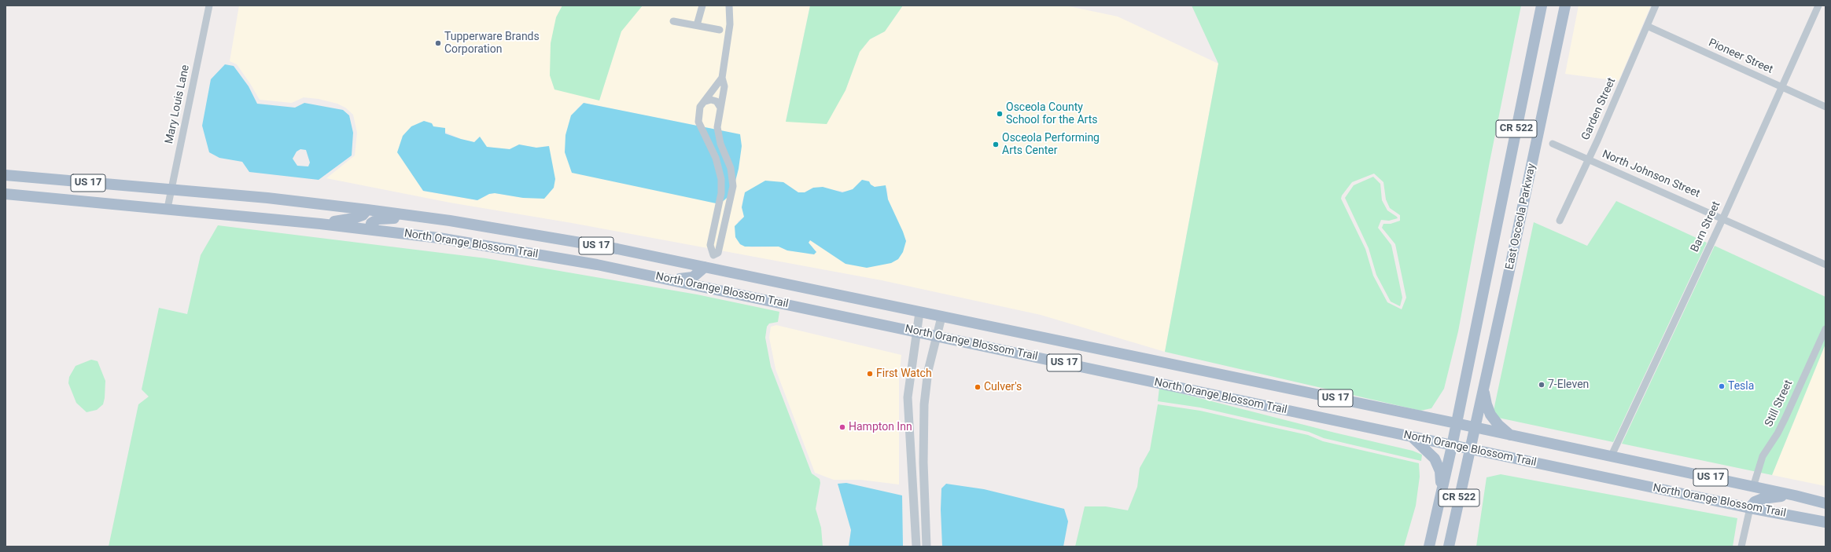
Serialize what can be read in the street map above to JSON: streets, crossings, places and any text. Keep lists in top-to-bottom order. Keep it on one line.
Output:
{"streets":{"main road":["CR 522","US 17","East Osceola Parkway","North Orange Blossom Trail"],"street":["Pioneer Street","Mary Louis Lane","Garden Street","North Johnson Street","Barn Street","Still Street"]},"crossings":[["Pioneer Street","Garden Street"],["Pioneer Street","Barn Street"],["Mary Louis Lane","US 17"],["Mary Louis Lane","North Orange Blossom Trail"],["Garden Street","North Johnson Street"],["CR 522","East Osceola Parkway"],["CR 522","North Orange Blossom Trail"],["North Johnson Street","Barn Street"],["US 17","North Orange Blossom Trail"],["East Osceola Parkway","North Orange Blossom Trail"],["Barn Street","North Orange Blossom Trail"],["North Orange Blossom Trail","Still Street"]],"places":["Tupperware Brands Corporation","Osceola County School for the Arts","Osceola Performing Arts Center","First Watch","7-Eleven","Tesla","Culver's","Hampton Inn"]}
